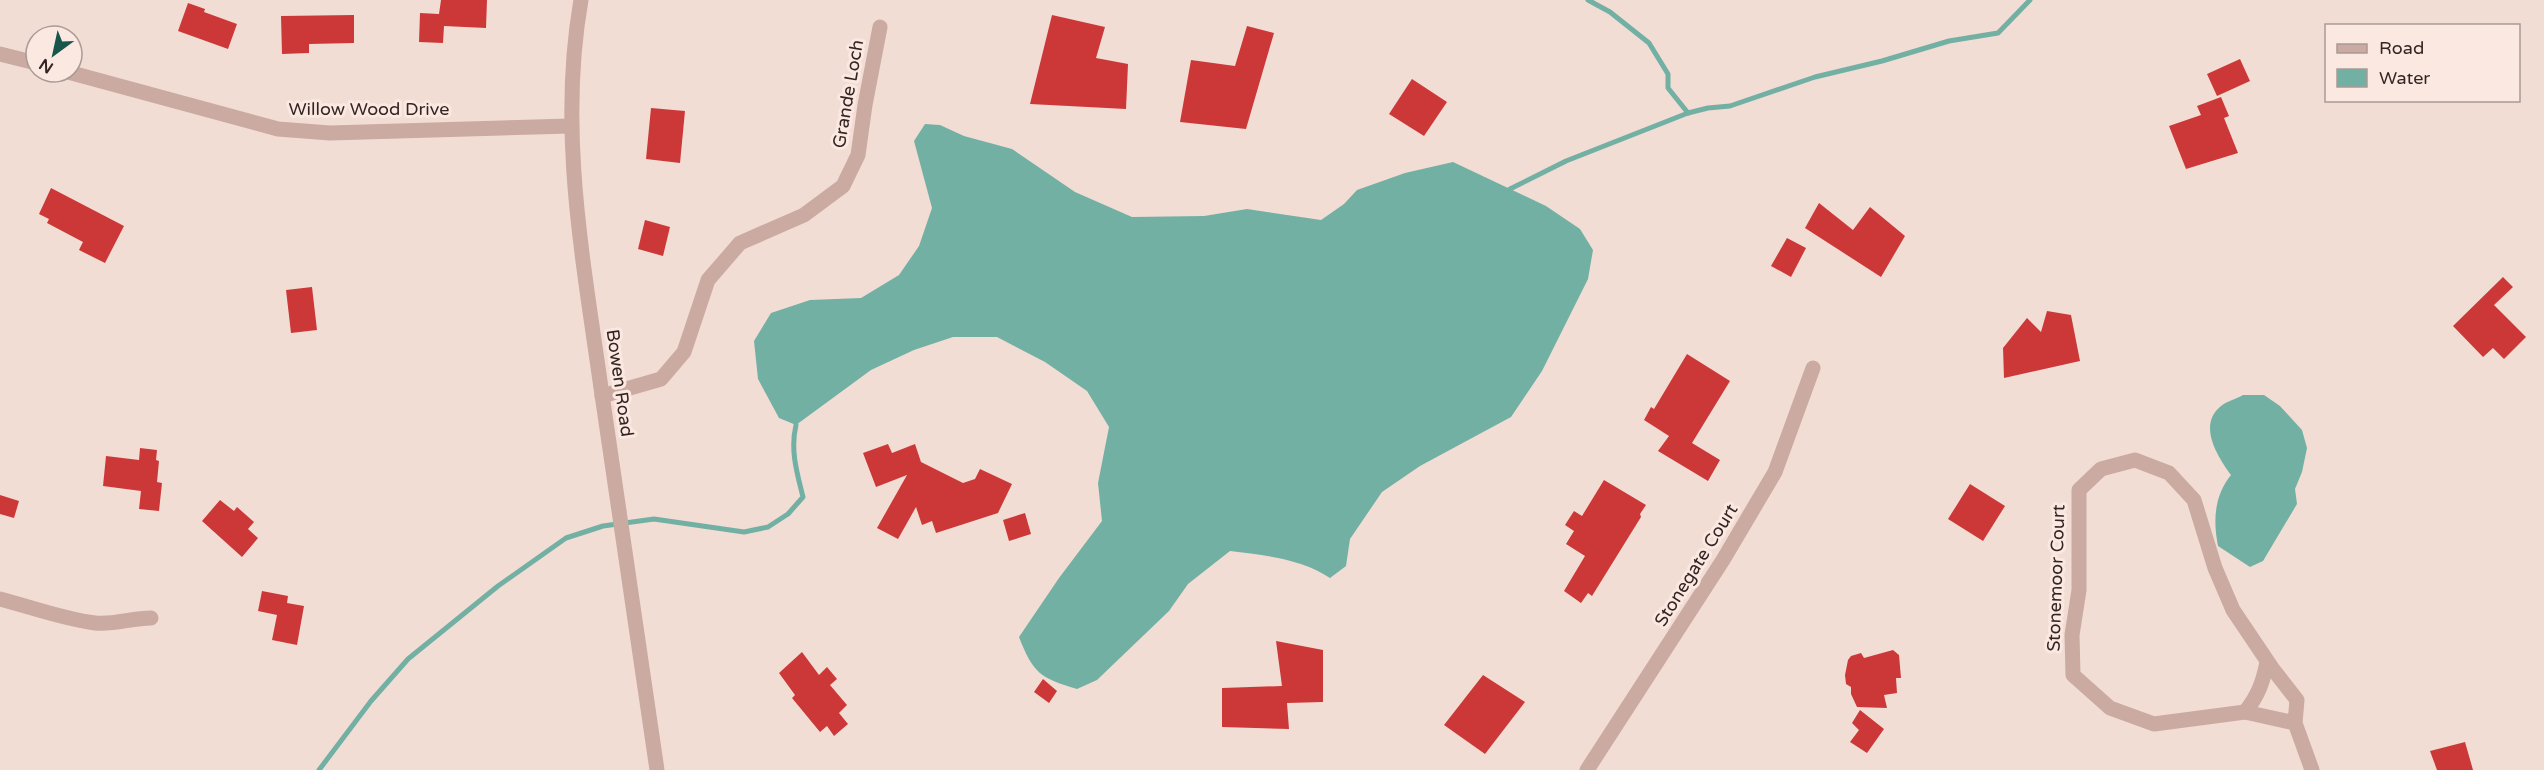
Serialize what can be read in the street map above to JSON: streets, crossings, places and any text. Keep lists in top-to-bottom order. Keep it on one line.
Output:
{"streets":{"street":["Grande Loch","Willow Wood Drive","Bowen Road","Stonegate Court","Stonemoor Court"]},"crossings":[["Grande Loch","Bowen Road"],["Willow Wood Drive","Bowen Road"]],"legend":["Road","Water"],"north":"bottom left"}
